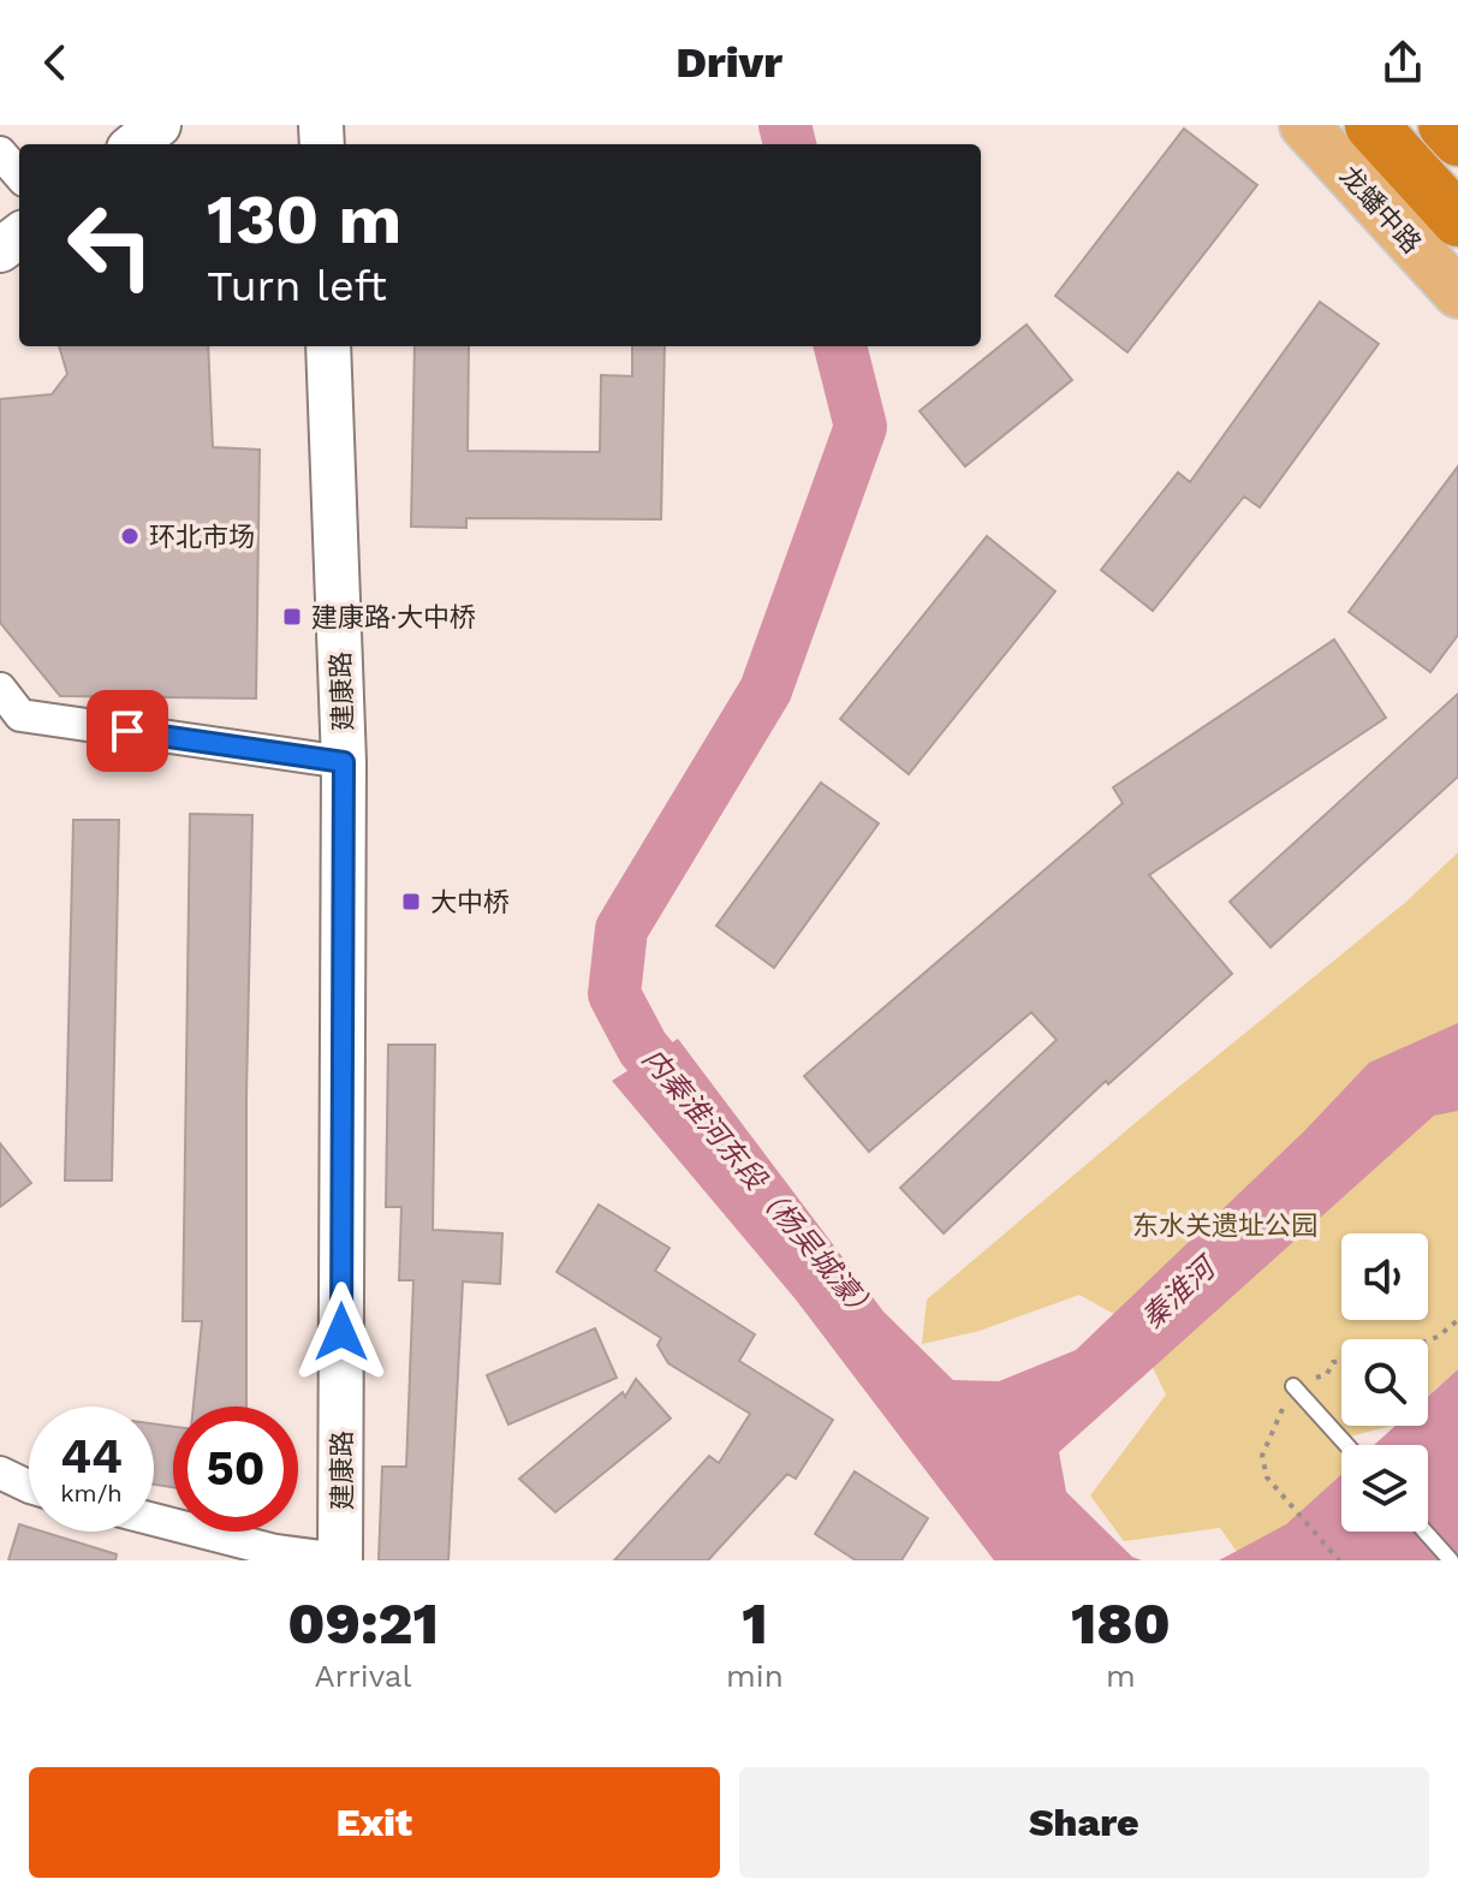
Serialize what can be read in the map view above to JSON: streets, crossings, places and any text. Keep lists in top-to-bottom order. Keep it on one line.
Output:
{"streets":{"main road":["龙蟠中路","建康路"]},"water":["内秦淮河东段（杨吴城濠）","秦淮河"],"parks":["东水关遗址公园"],"places":{"other":["环北市场"],"transit":["建康路·大中桥","大中桥"]},"page":{"header":"Drivr","turn":["130 m","Turn left"],"speed":"44 km/h","limit":"50","eta":["09:21","Arrival","1","min","180","m"],"buttons":["Exit","Share"]}}
